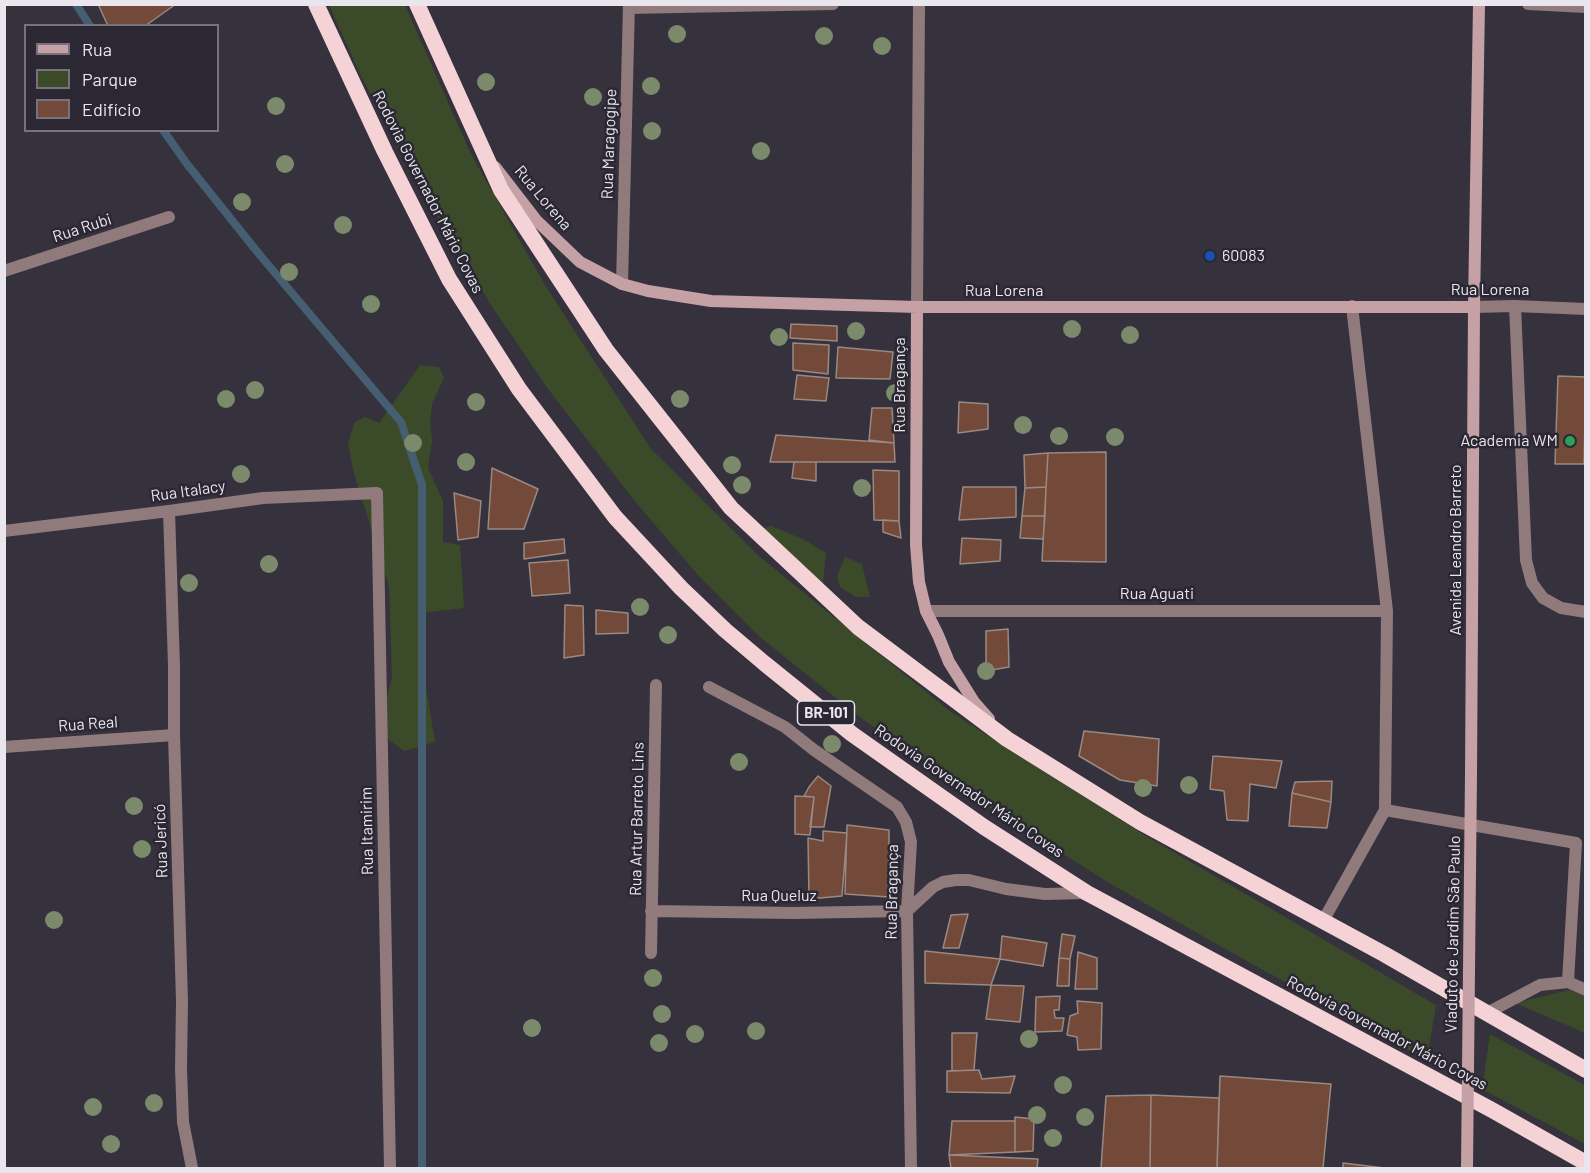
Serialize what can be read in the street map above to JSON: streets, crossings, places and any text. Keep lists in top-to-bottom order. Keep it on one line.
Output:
{"streets":{"highway":["Rodovia Governador Mário Covas","BR-101"],"main road":["Rua Lorena","Rua Bragança","Avenida Leandro Barreto","Viaduto de Jardim São Paulo"],"street":["Rua Maragogipe","Rua Rubi","Rua Italacy","Rua Aguati","Rua Real","Rua Artur Barreto Lins","Rua Itamirim","Rua Jericó","Rua Queluz"]},"crossings":[["Rua Maragogipe","Rua Lorena"],["Rua Lorena","Rua Bragança"],["Rua Lorena","Avenida Leandro Barreto"],["Rua Bragança","Rua Aguati"],["Rua Bragança","Rua Queluz"],["Rua Italacy","Rua Itamirim"],["Rua Italacy","Rua Jericó"],["Avenida Leandro Barreto","Viaduto de Jardim São Paulo"],["Rua Real","Rua Jericó"],["Rua Artur Barreto Lins","Rua Queluz"]],"places":["60083","Academia WM"],"legend":["Rua","Parque","Edifício"]}
